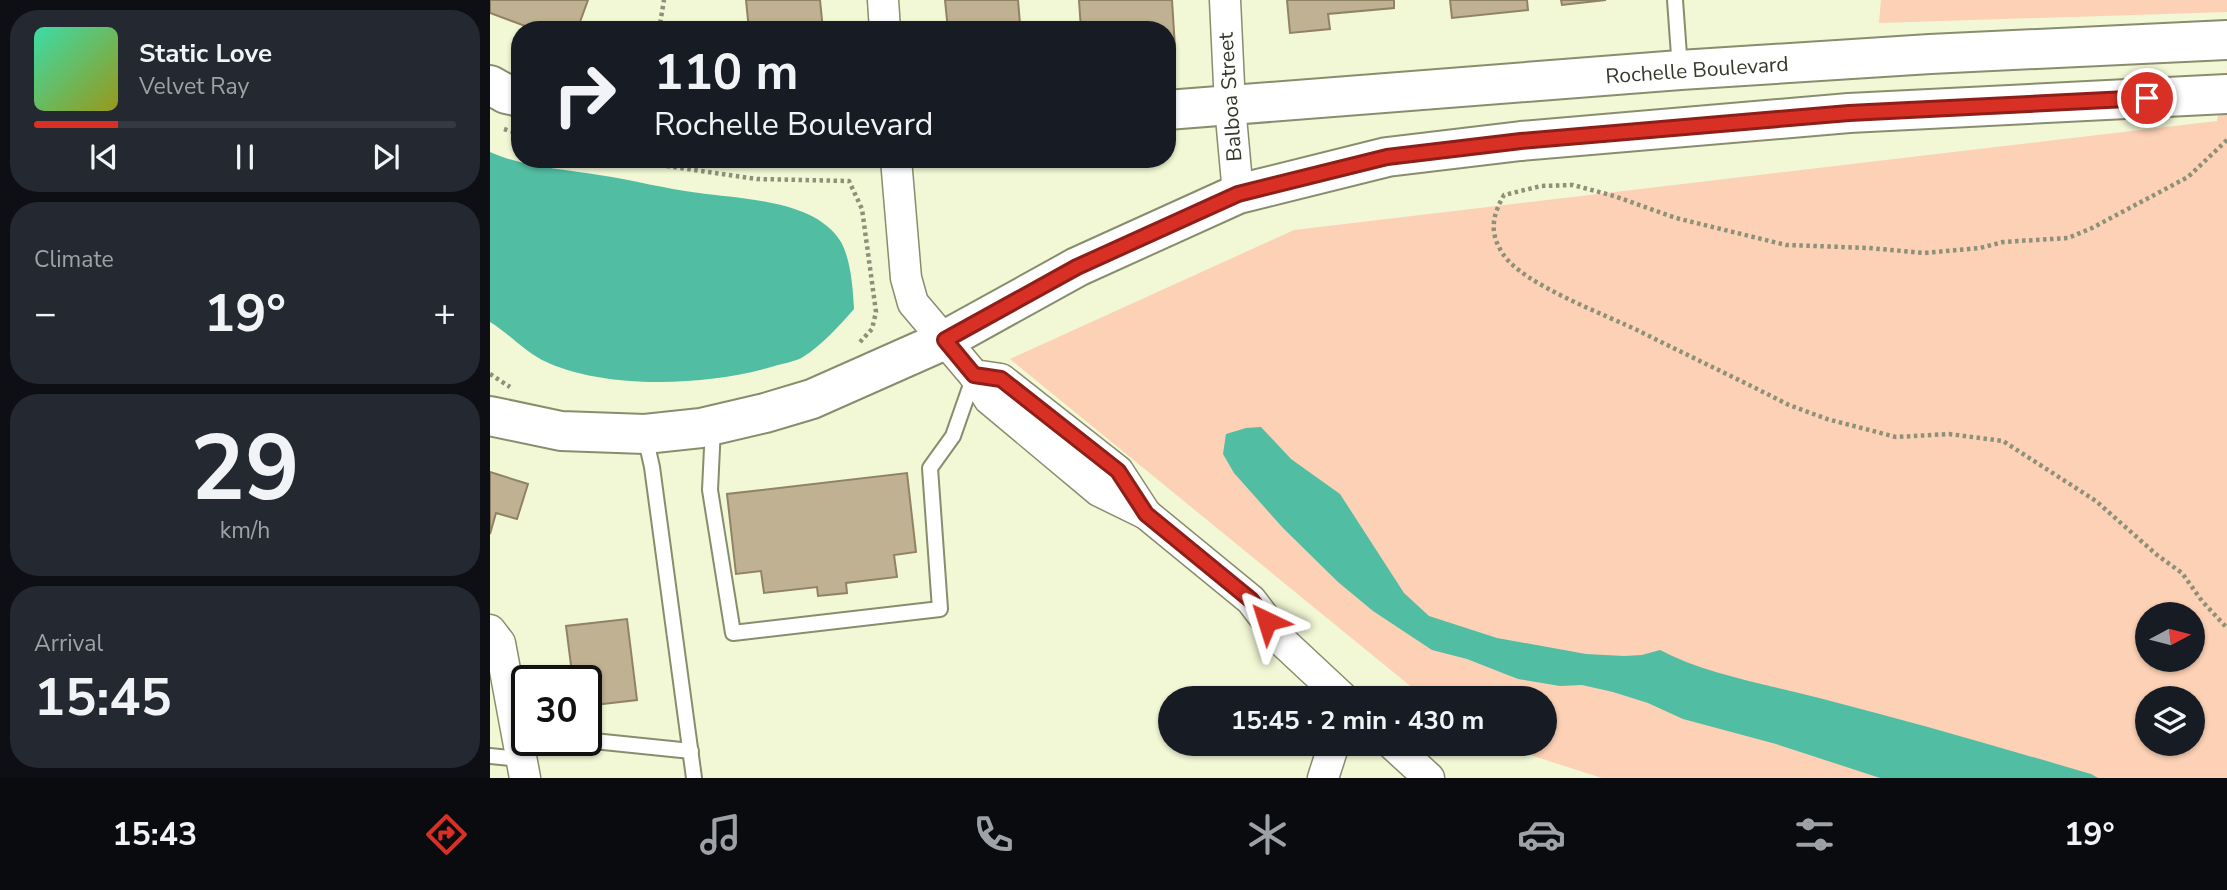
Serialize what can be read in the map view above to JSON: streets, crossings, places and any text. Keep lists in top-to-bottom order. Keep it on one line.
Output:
{"streets":{"main road":["Rochelle Boulevard"],"street":["Balboa Street"]},"crossings":[["Rochelle Boulevard","Balboa Street"]],"north":"right","page":{"turn":["110 m","Rochelle Boulevard"],"song":["Static Love","Velvet Ray"],"tile":["Climate",["29","km/h"],["Arrival","15:45"]],"heat":["−","19°","+"],"limit":"30","trip":"15:45 · 2 min · 430 m","tabs":["15:43","19°"]}}
